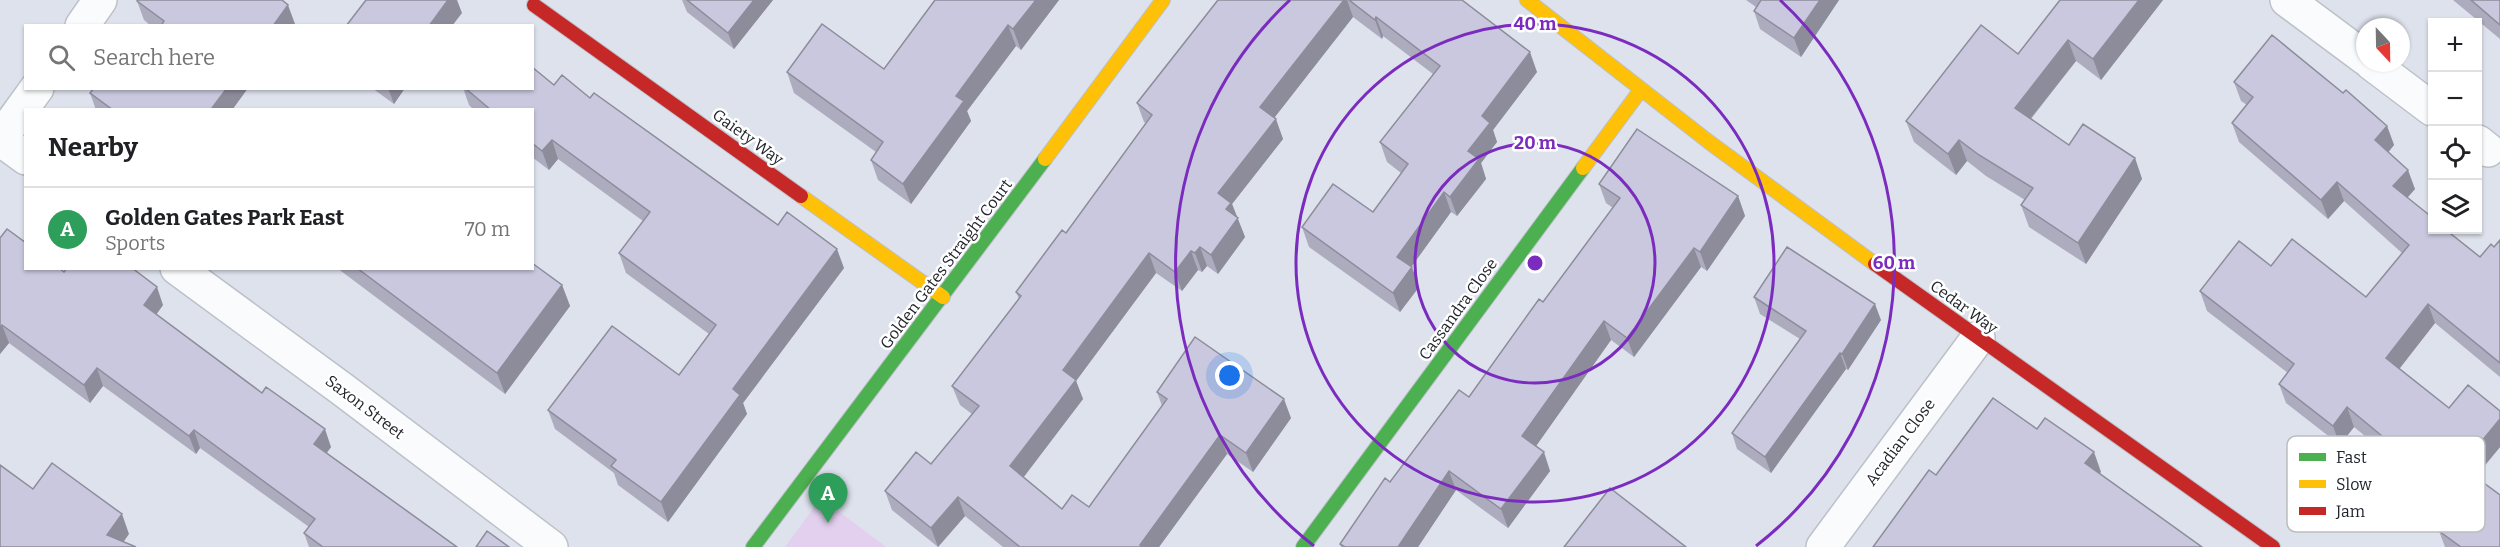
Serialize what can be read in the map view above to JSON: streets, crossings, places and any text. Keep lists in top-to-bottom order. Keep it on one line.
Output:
{"streets":{"street":["Gaiety Way","Golden Gates Straight Court","Cedar Way","Cassandra Close","Saxon Street","Acadian Close"]},"crossings":[["Gaiety Way","Golden Gates Straight Court"],["Cedar Way","Cassandra Close"],["Cedar Way","Acadian Close"]],"legend":["Fast","Slow","Jam"],"north":"bottom","page":{"map_buttons":["+","−"],"search":"Search here","heading":"Nearby","list":[{"mark":"A","name":"Golden Gates Park East","note":"Sports","value":"70 m"}],"pins":"A"},"rings":["40 m","20 m","60 m"]}
